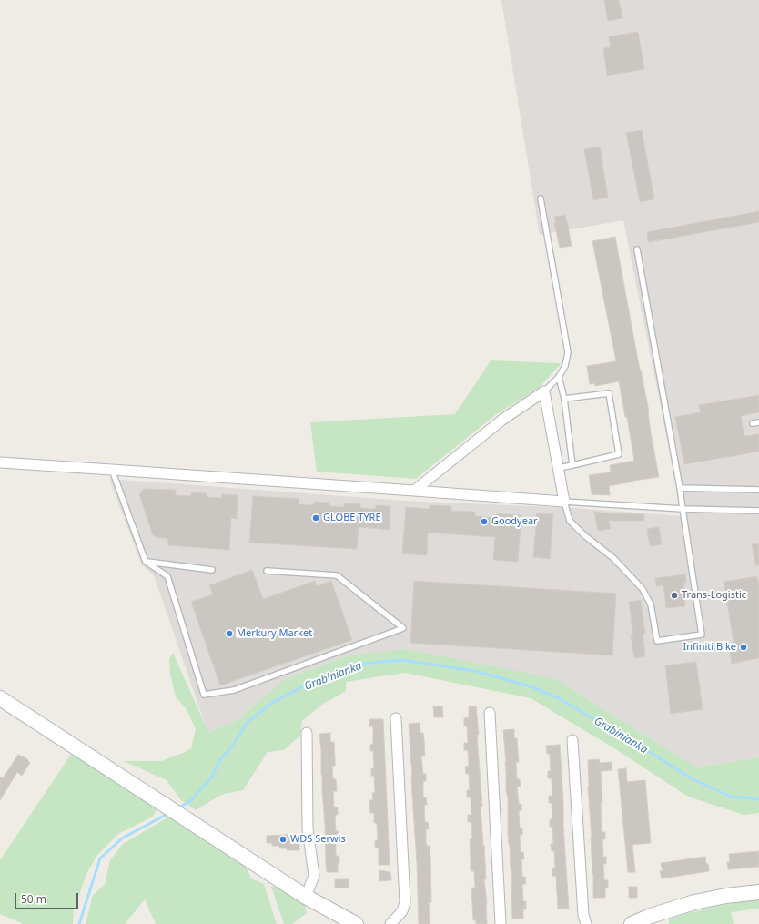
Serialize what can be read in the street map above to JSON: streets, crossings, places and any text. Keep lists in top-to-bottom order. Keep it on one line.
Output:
{"water":["Grabinianka"],"places":["GLOBE TYRE","Goodyear","Trans-Logistic","Merkury Market","Infiniti Bike","WDS Serwis"],"scale_bar":"50 m"}
